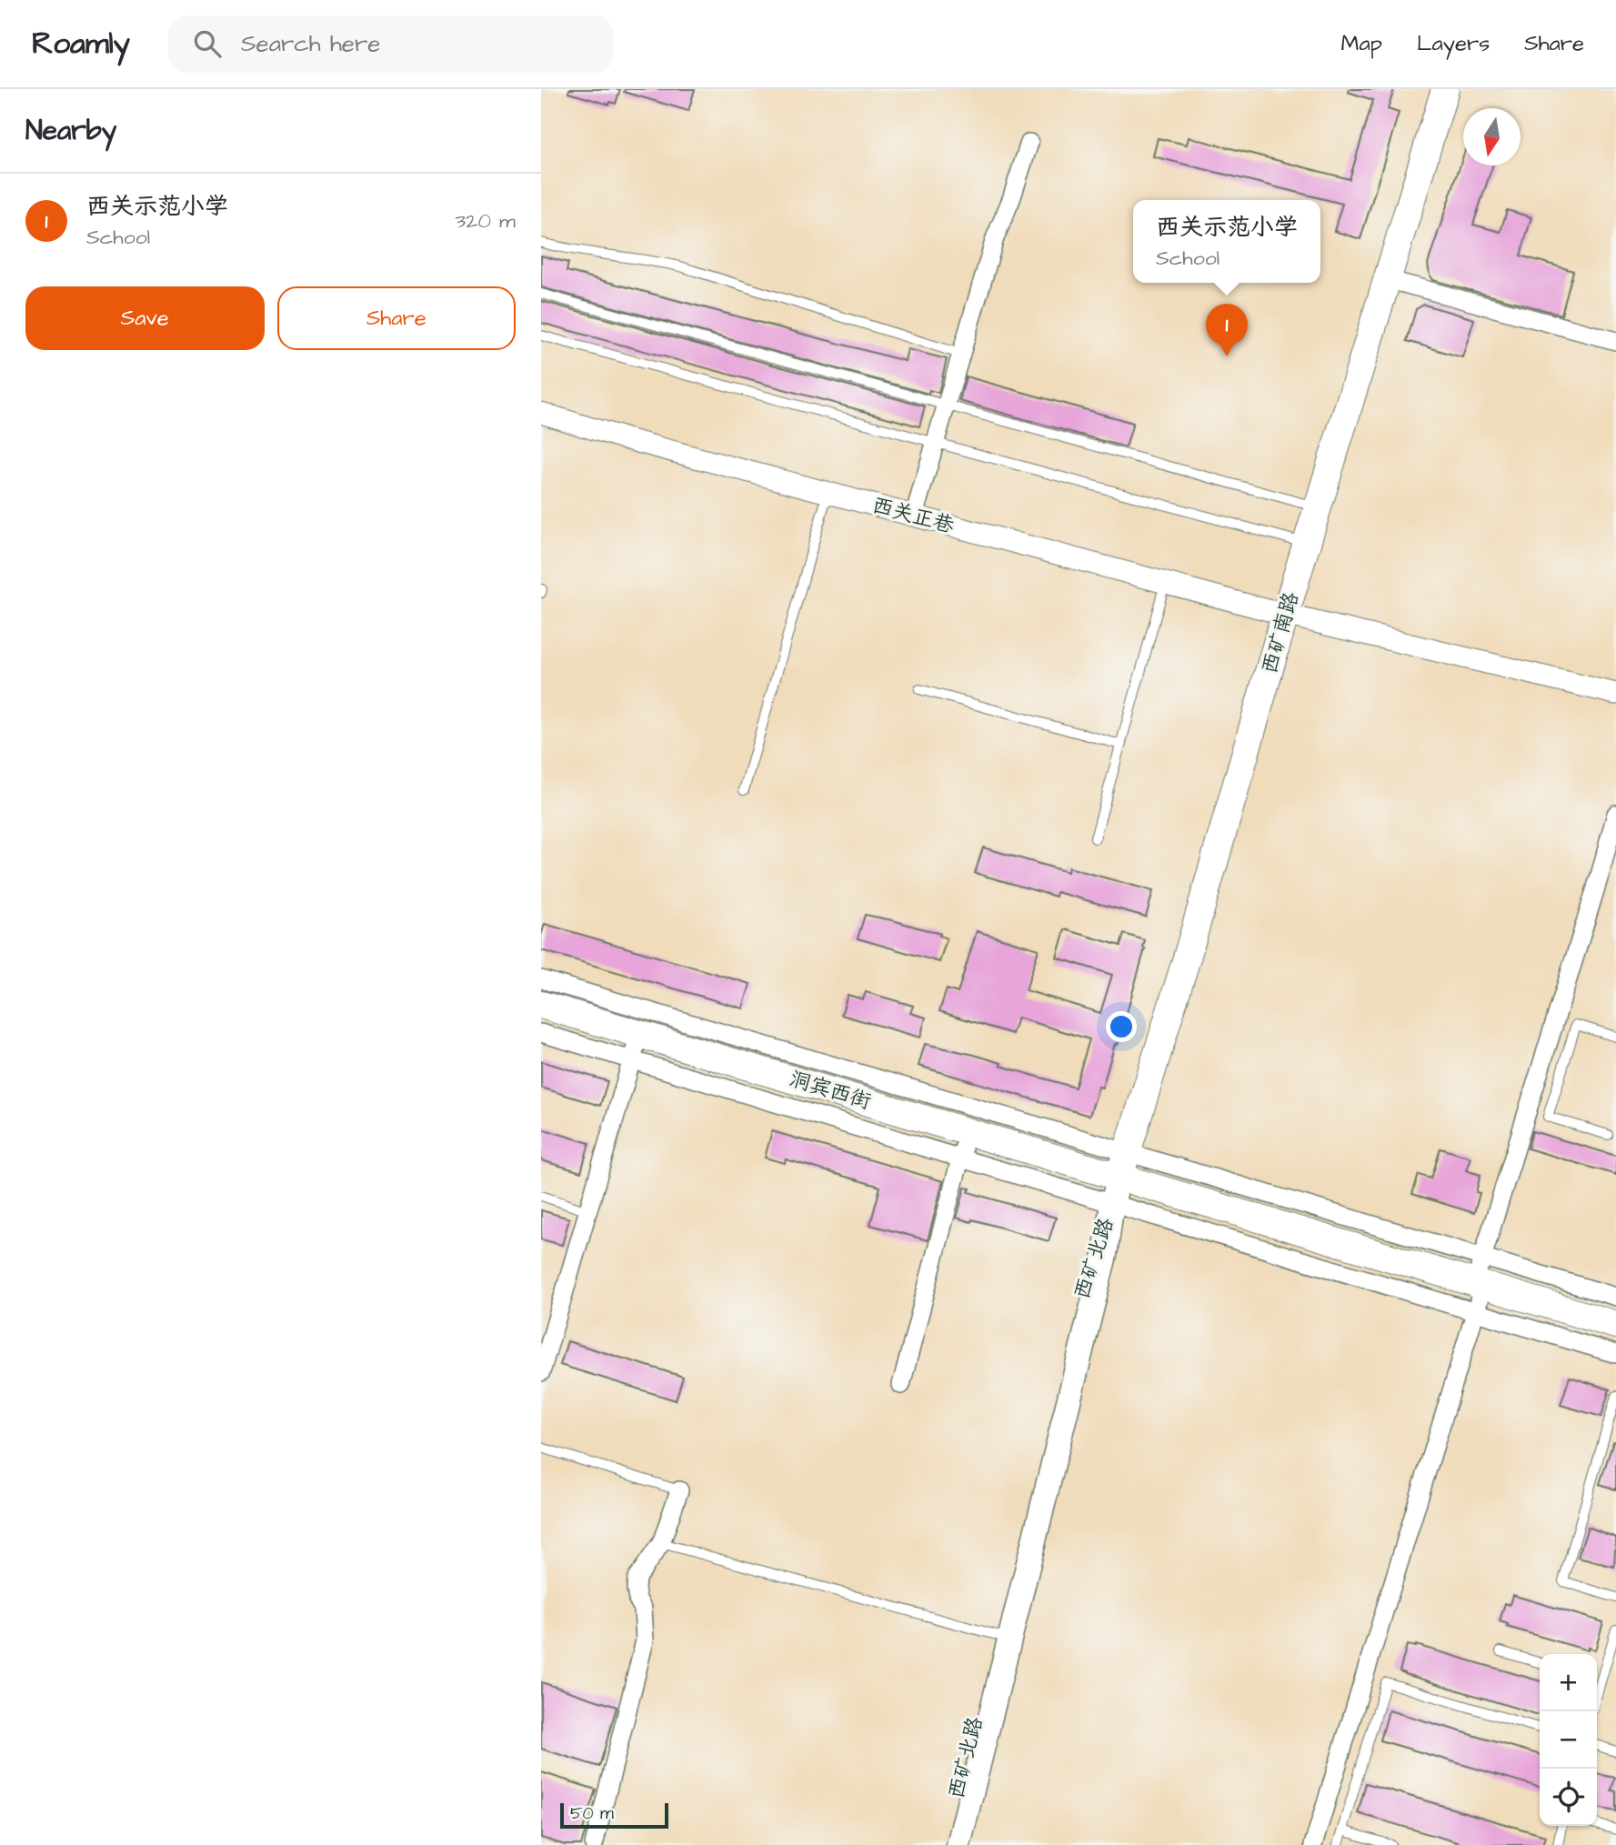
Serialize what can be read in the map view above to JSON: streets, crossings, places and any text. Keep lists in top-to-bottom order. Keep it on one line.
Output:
{"streets":{"main road":["西矿南路","洞宾西街","西矿北路"],"street":["西关正巷"]},"crossings":[["西关正巷","西矿南路"],["西矿南路","洞宾西街"]],"scale_bar":"50 m","north":"bottom","page":{"header":"Roamly","search":"Search here","nav":["Map","Layers","Share"],"heading":"Nearby","list":[{"mark":"1","name":"西关示范小学","note":"School","value":"320 m"}],"popup":["西关示范小学","School"],"buttons":["Save","Share"],"pins":"1","map_buttons":["+","−"],"scale":"50 m"}}
